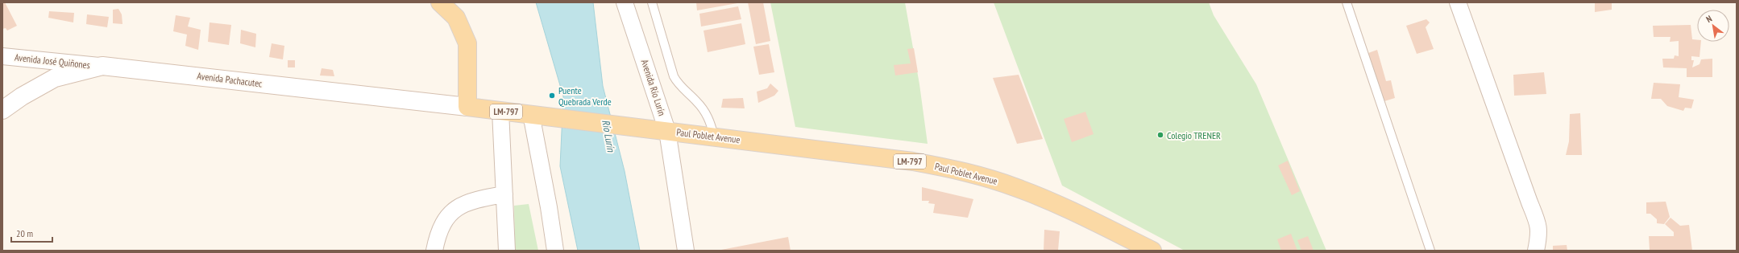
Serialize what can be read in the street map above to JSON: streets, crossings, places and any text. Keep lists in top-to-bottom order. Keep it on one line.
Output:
{"streets":{"main road":["Avenida Pachacutec","LM-797","Paul Poblet Avenue"],"street":["Avenida José Quiñones","Avenida Río Lurín"]},"crossings":[["Avenida José Quiñones","Avenida Pachacutec"],["Avenida Pachacutec","LM-797"],["Avenida Río Lurín","LM-797"],["Avenida Río Lurín","Paul Poblet Avenue"],["LM-797","Paul Poblet Avenue"]],"water":["Río Lurín"],"places":["Puente Quebrada Verde","Colegio TRENER"],"scale_bar":"20 m","north":"top left"}
